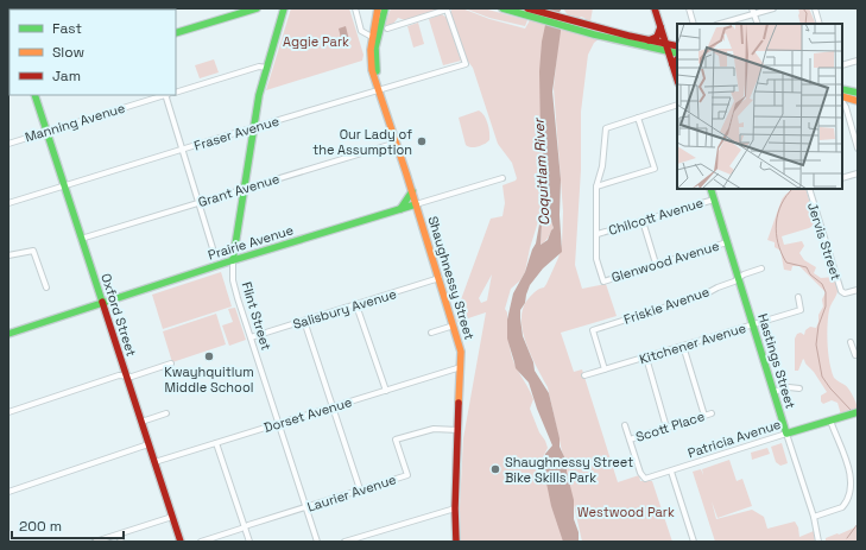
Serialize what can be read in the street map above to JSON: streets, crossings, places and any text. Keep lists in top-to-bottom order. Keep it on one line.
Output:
{"streets":{"main road":["Prairie Avenue","Shaughnessy Street","Oxford Street","Flint Street","Hastings Street","Patricia Avenue"],"street":["Manning Avenue","Fraser Avenue","Grant Avenue","Chilcott Avenue","Jervis Street","Glenwood Avenue","Friskie Avenue","Salisbury Avenue","Kitchener Avenue","Dorset Avenue","Scott Place","Laurier Avenue"]},"crossings":[["Manning Avenue","Oxford Street"],["Fraser Avenue","Shaughnessy Street"],["Fraser Avenue","Oxford Street"],["Fraser Avenue","Flint Street"],["Grant Avenue","Shaughnessy Street"],["Grant Avenue","Oxford Street"],["Grant Avenue","Flint Street"],["Chilcott Avenue","Glenwood Avenue"],["Chilcott Avenue","Hastings Street"],["Prairie Avenue","Shaughnessy Street"],["Prairie Avenue","Oxford Street"],["Prairie Avenue","Flint Street"],["Glenwood Avenue","Hastings Street"],["Shaughnessy Street","Salisbury Avenue"],["Shaughnessy Street","Dorset Avenue"],["Shaughnessy Street","Laurier Avenue"],["Friskie Avenue","Kitchener Avenue"],["Friskie Avenue","Hastings Street"],["Salisbury Avenue","Flint Street"],["Oxford Street","Dorset Avenue"],["Flint Street","Dorset Avenue"],["Flint Street","Laurier Avenue"],["Kitchener Avenue","Hastings Street"],["Hastings Street","Patricia Avenue"],["Scott Place","Patricia Avenue"]],"water":["Coquitlam River"],"parks":["Aggie Park","Westwood Park"],"places":["Our Lady of the Assumption","Kwayhquitlum Middle School","Shaughnessy Street Bike Skills Park"],"legend":["Fast","Slow","Jam"],"scale_bar":"200 m"}
